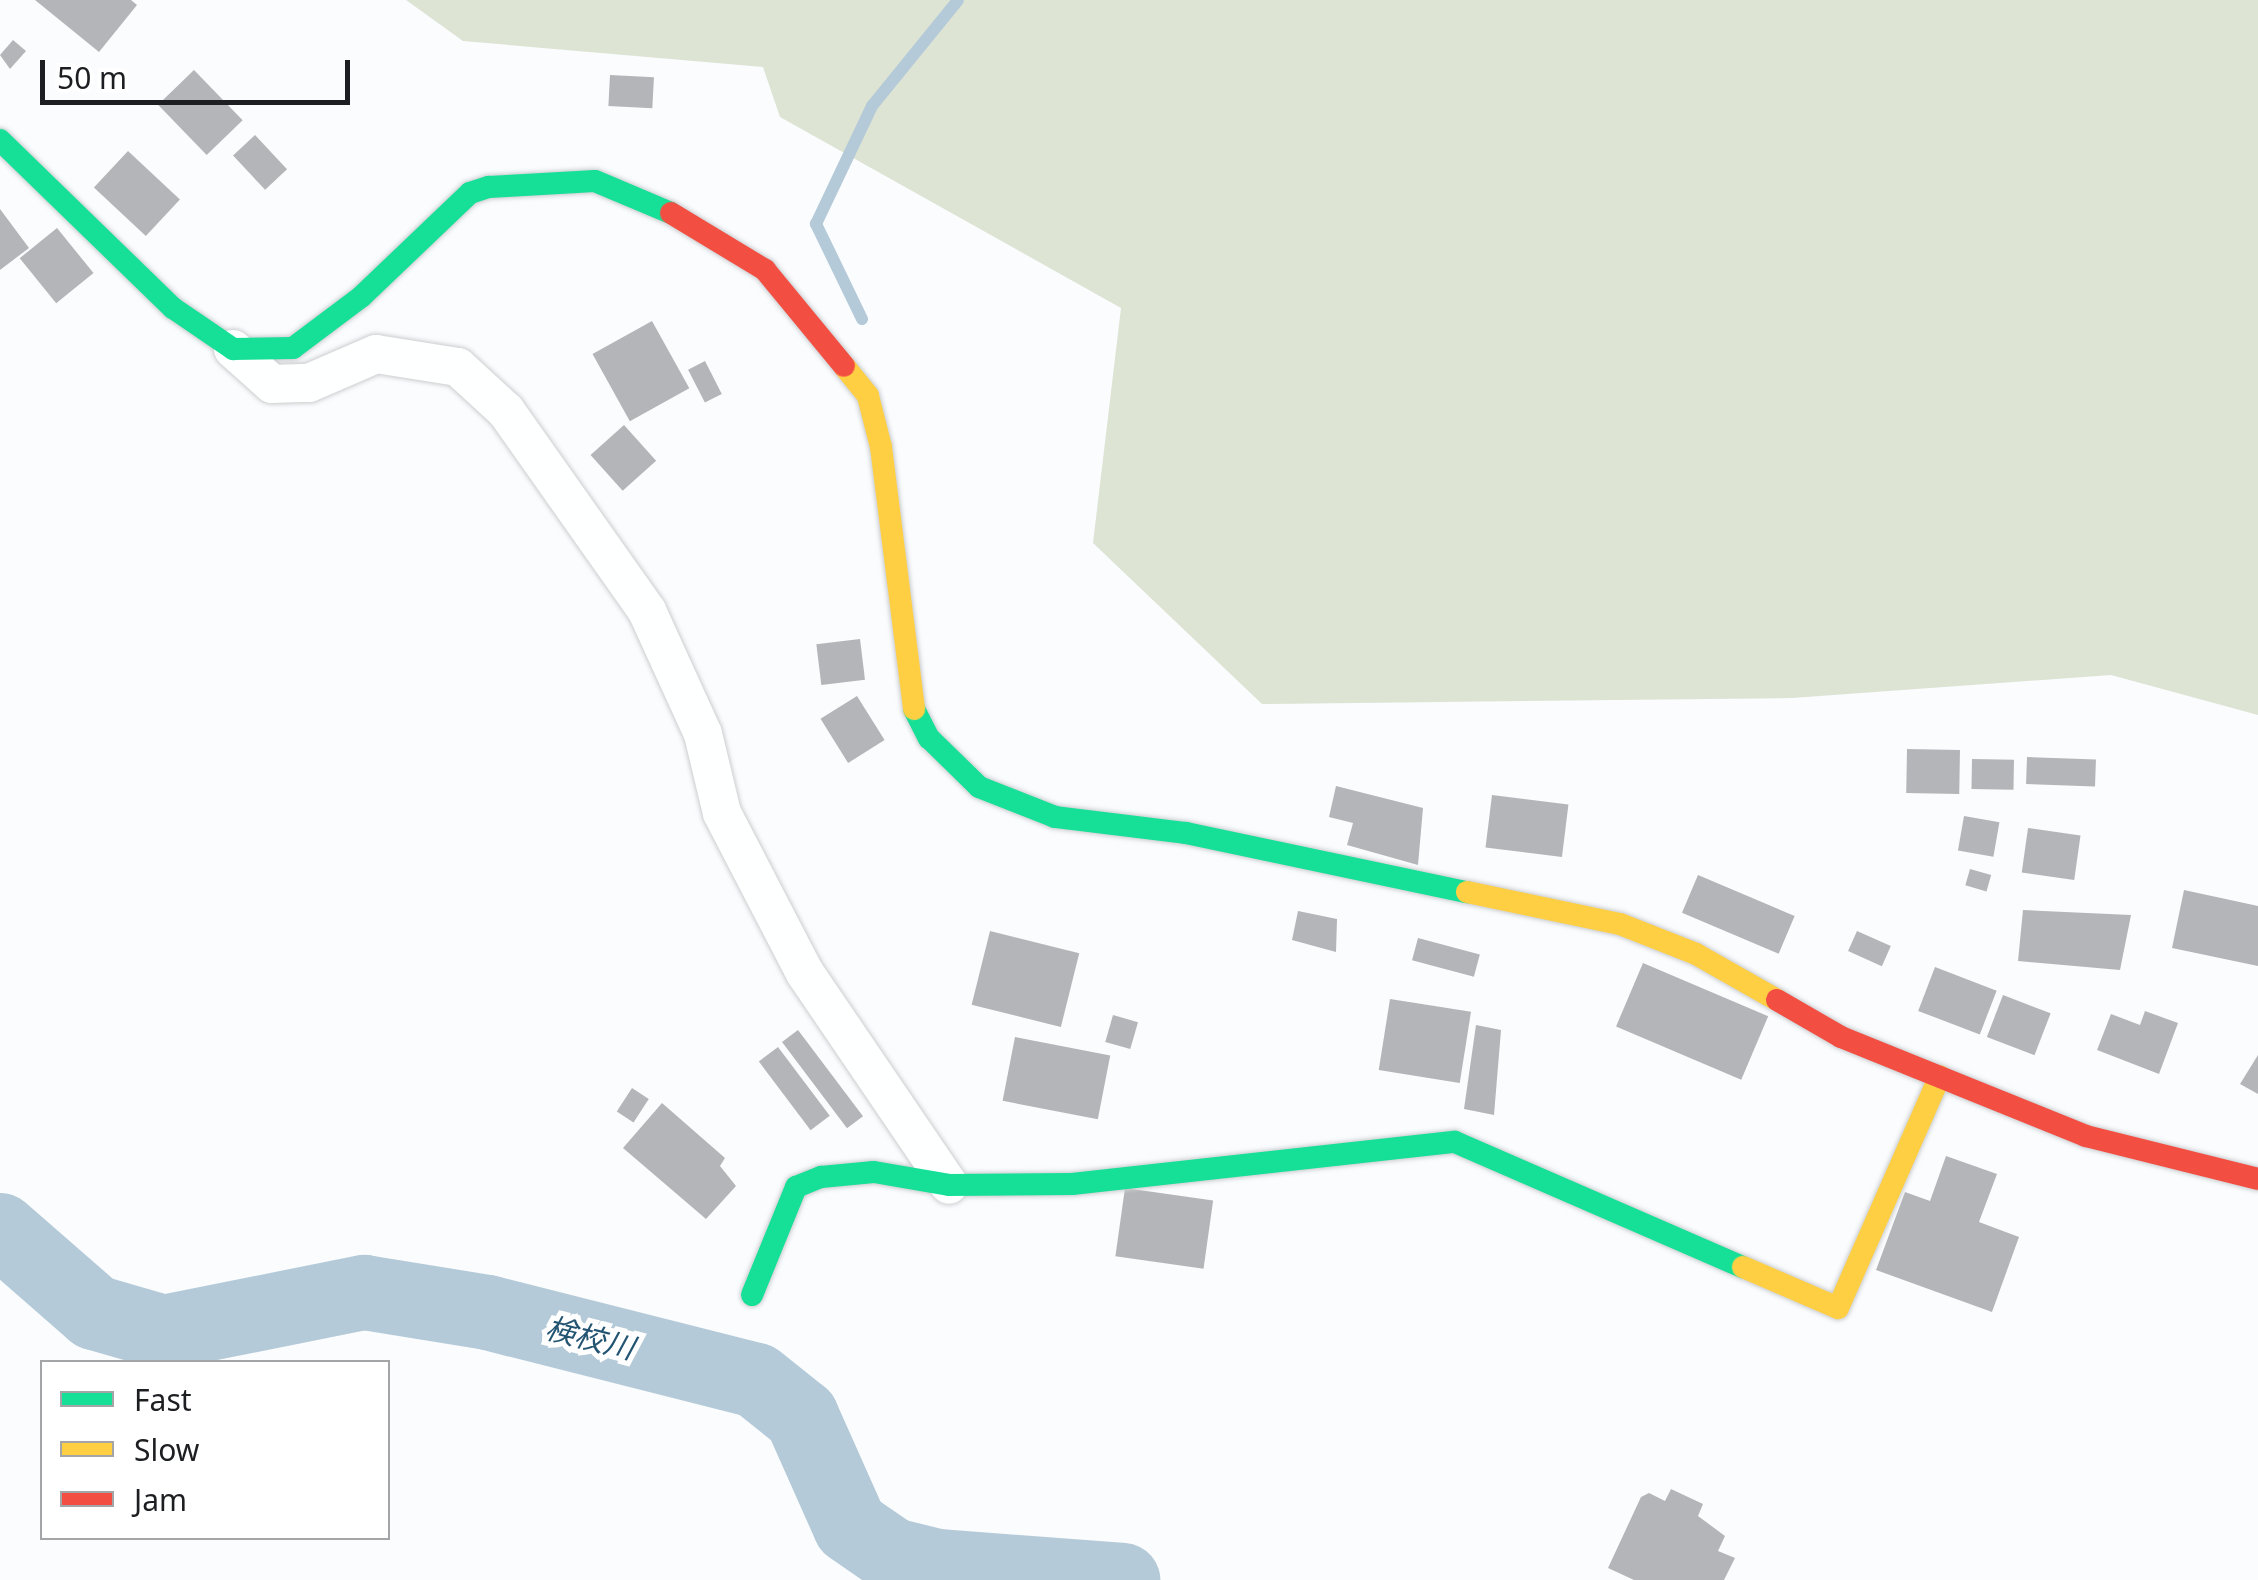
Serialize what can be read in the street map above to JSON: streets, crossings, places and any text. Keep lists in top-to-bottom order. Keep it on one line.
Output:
{"water":["検校川"],"legend":["Fast","Slow","Jam"],"scale_bar":"50 m"}
